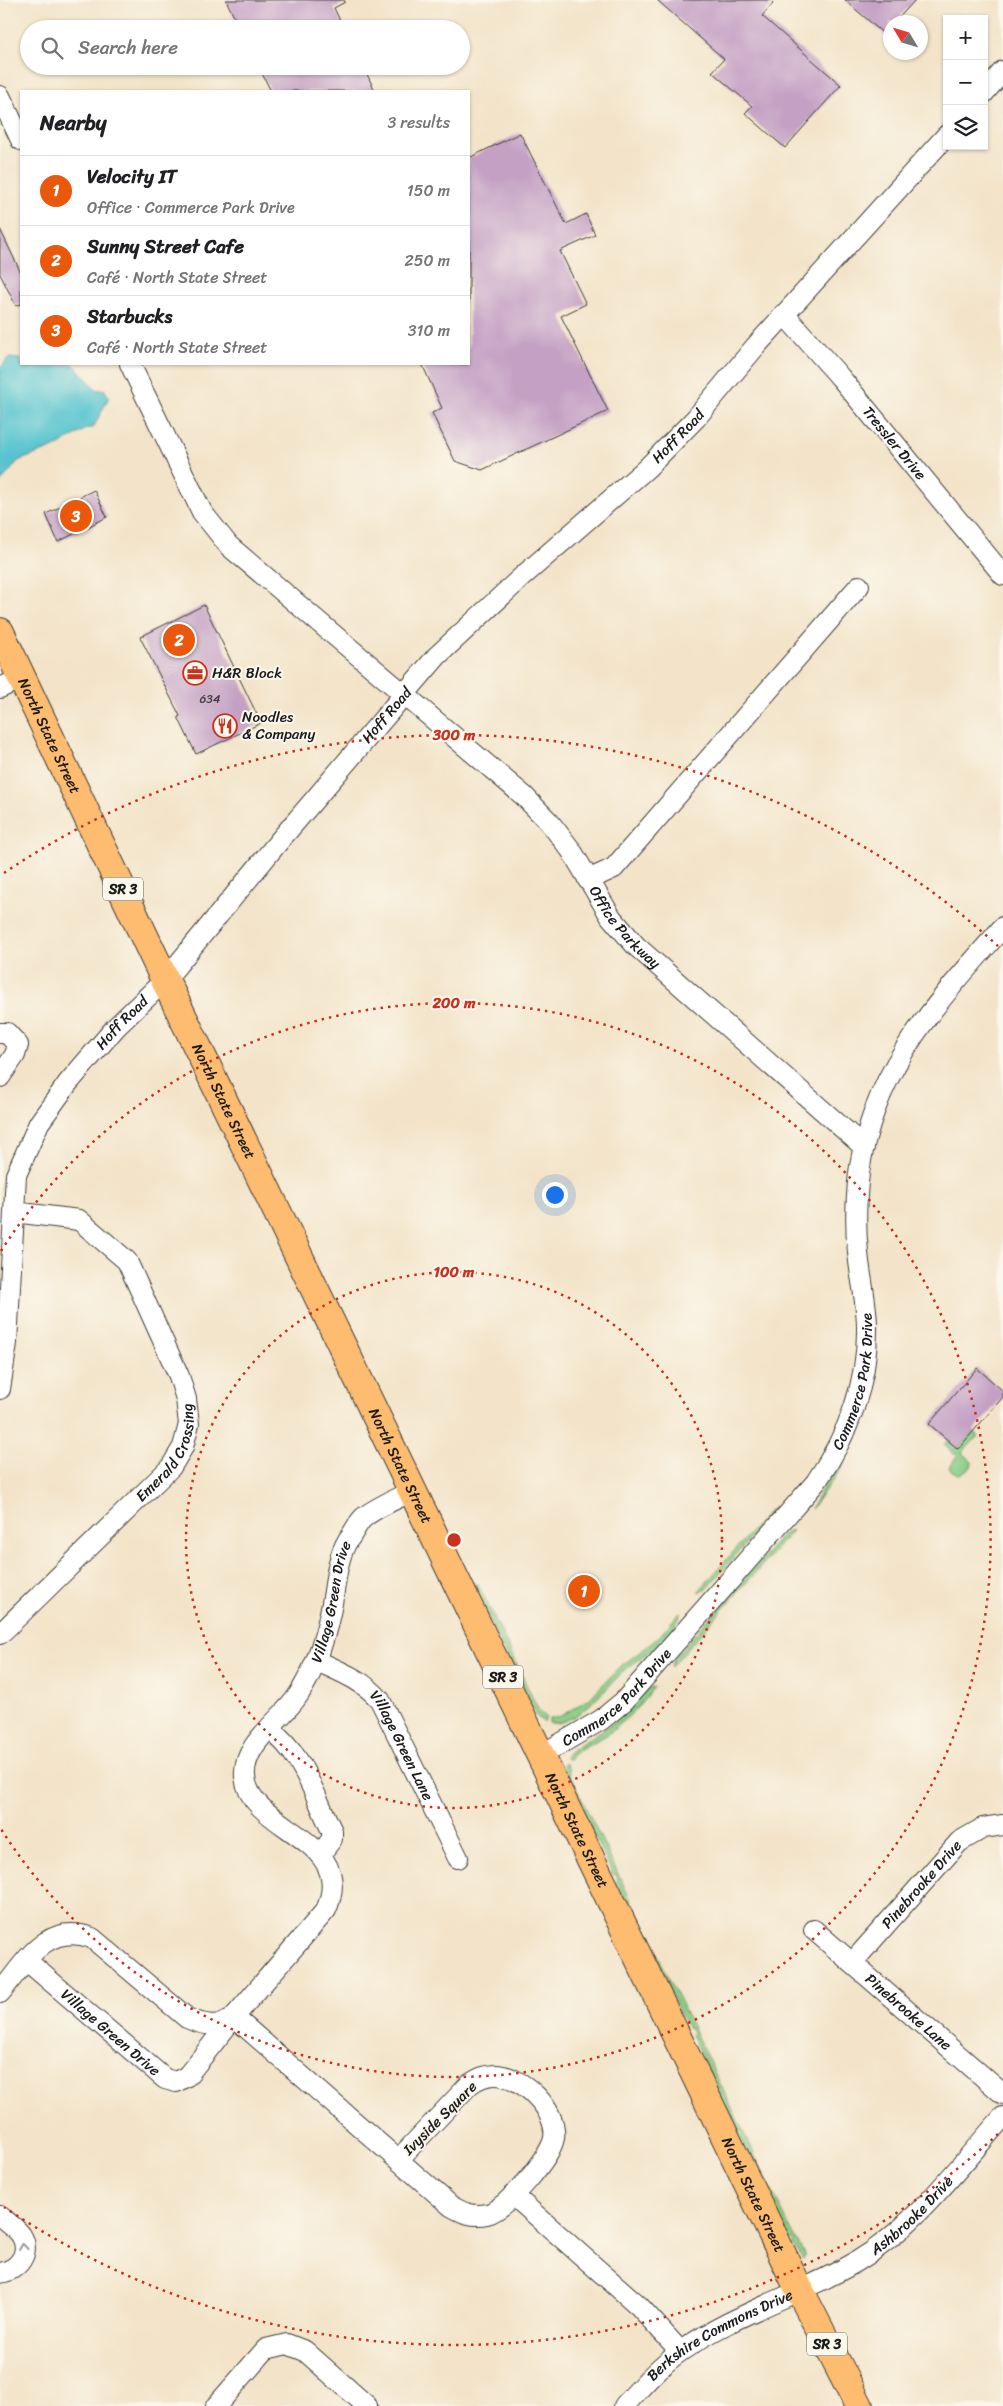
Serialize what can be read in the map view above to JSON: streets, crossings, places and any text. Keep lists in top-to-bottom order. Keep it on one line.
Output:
{"streets":{"main road":["North State Street","SR 3"],"street":["Hoff Road","Tressler Drive","Office Parkway","Commerce Park Drive","Emerald Crossing","Village Green Drive","Village Green Lane","Pinebrooke Drive","Pinebrooke Lane","Ivyside Square","Ashbrooke Drive","Berkshire Commons Drive"]},"crossings":[["Hoff Road","Tressler Drive"],["Hoff Road","North State Street"],["Hoff Road","Office Parkway"],["Hoff Road","Emerald Crossing"],["North State Street","Commerce Park Drive"],["North State Street","Village Green Drive"],["North State Street","Ashbrooke Drive"],["North State Street","Berkshire Commons Drive"],["Office Parkway","Commerce Park Drive"],["Village Green Drive","Village Green Lane"],["Village Green Drive","Ivyside Square"],["Pinebrooke Drive","Pinebrooke Lane"],["Ashbrooke Drive","Berkshire Commons Drive"]],"places":{"office":["H&R Block"],"restaurant":["Noodles & Company"]},"house_numbers":["634"],"north":"top left","page":{"map_buttons":["+","−"],"search":"Search here","heading":["Nearby","3 results"],"list":[{"mark":"1","name":"Velocity IT","note":"Office · Commerce Park Drive","value":"150 m"},{"mark":"2","name":"Sunny Street Cafe","note":"Café · North State Street","value":"250 m"},{"mark":"3","name":"Starbucks","note":"Café · North State Street","value":"310 m"}],"pins":["3","2","1"]},"rings":["300 m","200 m","100 m"]}
